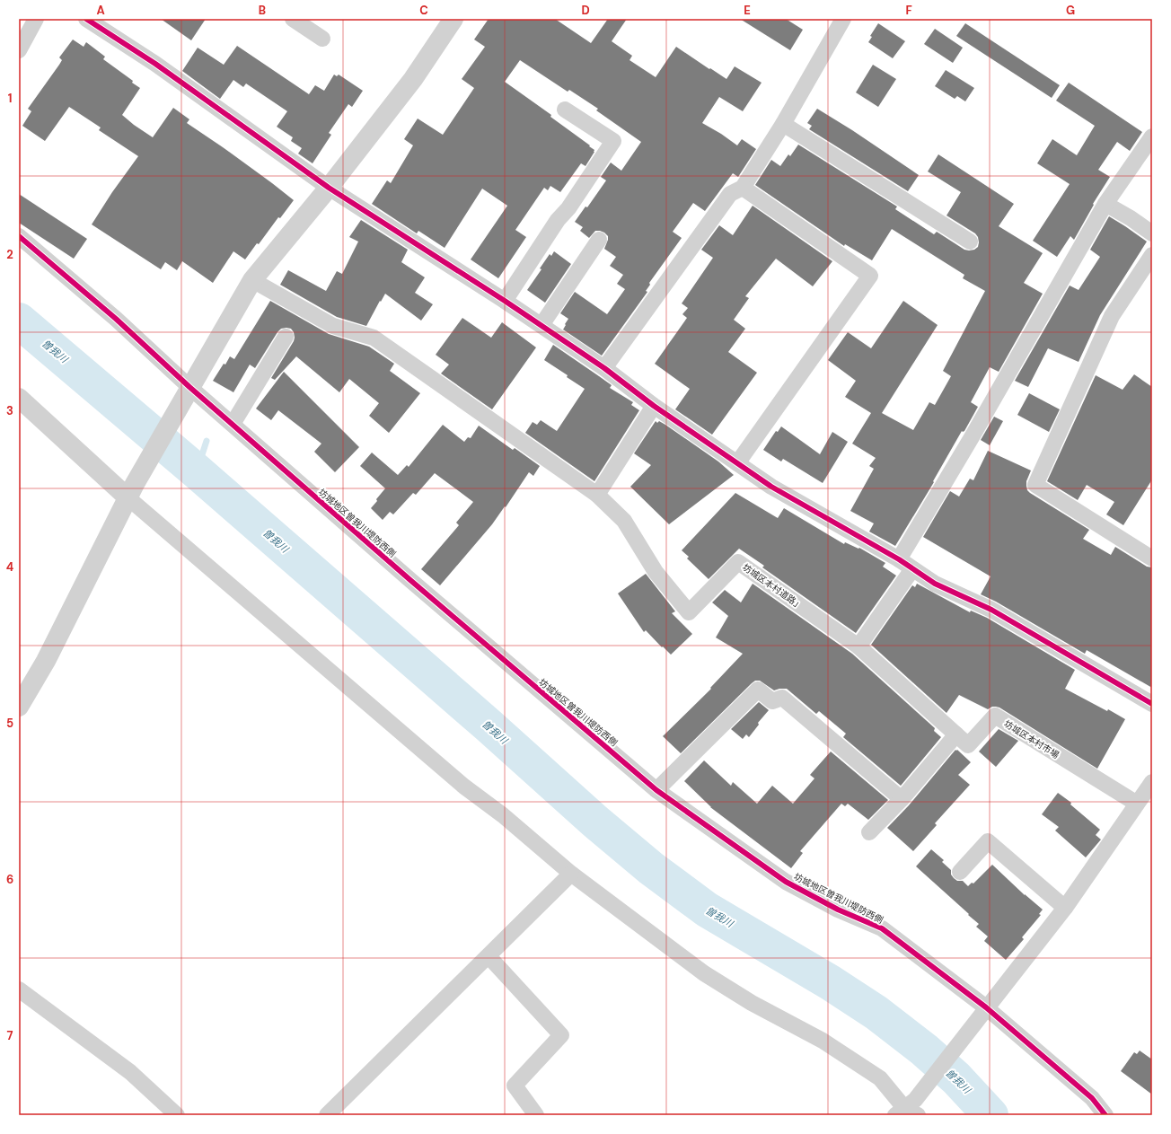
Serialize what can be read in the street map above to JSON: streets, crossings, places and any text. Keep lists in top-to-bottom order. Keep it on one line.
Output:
{"streets":{"street":["坊城地区曽我川堤防西側","坊城区本村道路」","坊城区本村市場"]},"crossings":[["坊城区本村道路」","坊城区本村市場"]],"water":["曽我川"],"grid":{"columns":["A","B","C","D","E","F","G"],"rows":["1","2","3","4","5","6","7"]}}
